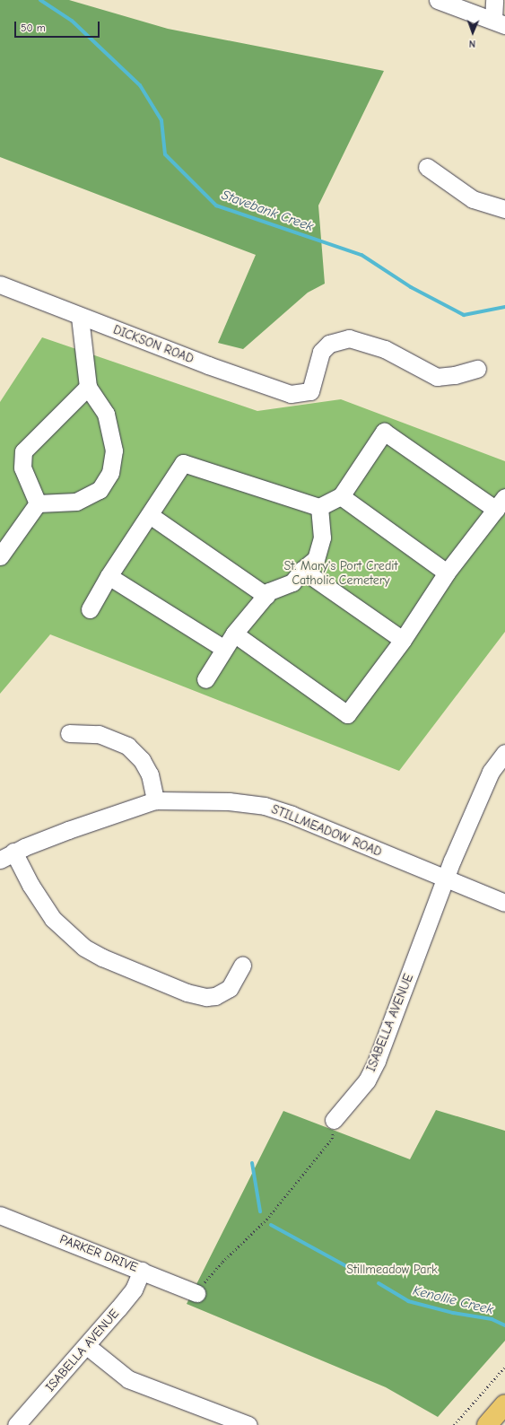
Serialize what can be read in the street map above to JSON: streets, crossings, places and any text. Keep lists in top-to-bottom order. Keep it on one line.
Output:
{"streets":{"street":["DICKSON ROAD","STILLMEADOW ROAD","ISABELLA AVENUE","PARKER DRIVE"]},"crossings":[["STILLMEADOW ROAD","ISABELLA AVENUE"],["ISABELLA AVENUE","PARKER DRIVE"]],"water":["Stavebank Creek","Kenollie Creek"],"parks":["St. Mary's Port Credit Catholic Cemetery","Stillmeadow Park"],"scale_bar":"50 m","north":"bottom"}
